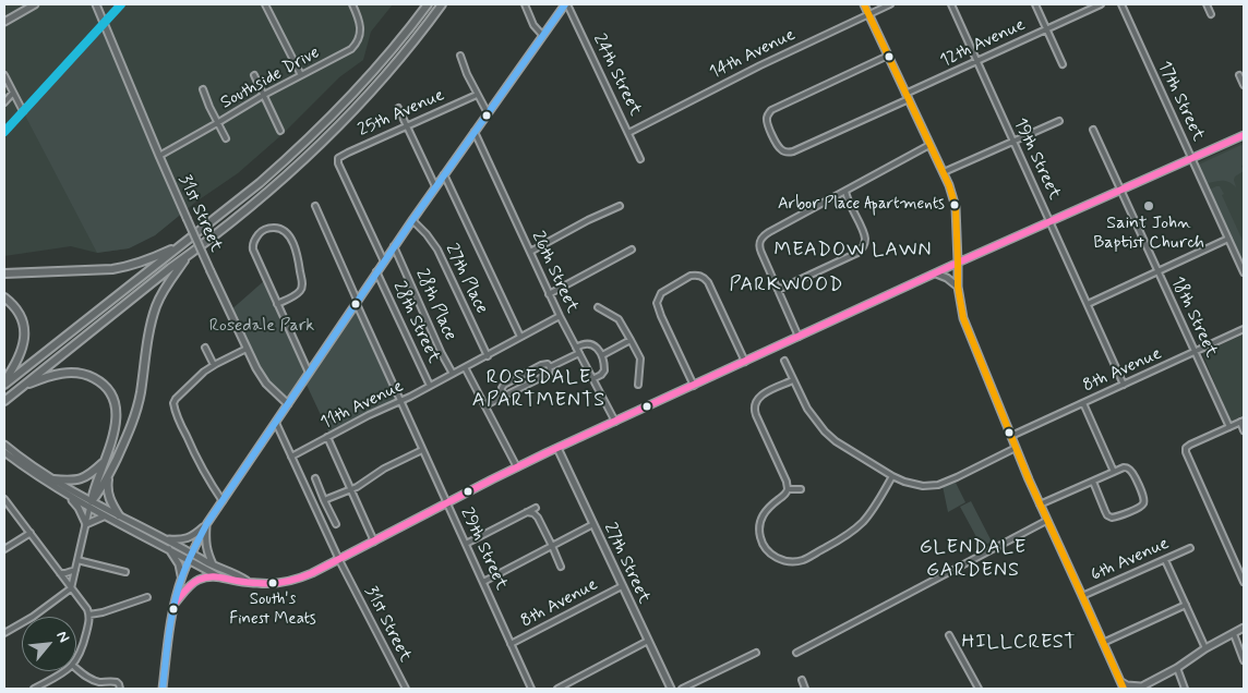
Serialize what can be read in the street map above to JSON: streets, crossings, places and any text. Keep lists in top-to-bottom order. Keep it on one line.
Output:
{"streets":{"main road":["31st Street","27th Street"],"street":["12th Avenue","14th Avenue","24th Street","Southside Drive","17th Street","25th Avenue","19th Street","26th Street","27th Place","28th Place","18th Street","28th Street","8th Avenue","11th Avenue","29th Street","6th Avenue"]},"crossings":[["12th Avenue","19th Street"],["14th Avenue","24th Street"],["Southside Drive","31st Street"],["25th Avenue","28th Street"],["19th Street","8th Avenue"],["31st Street","11th Avenue"],["28th Place","11th Avenue"],["18th Street","8th Avenue"],["28th Street","11th Avenue"],["8th Avenue","29th Street"],["8th Avenue","27th Street"],["11th Avenue","29th Street"]],"districts":["MEADOW LAWN","PARKWOOD","ROSEDALE APARTMENTS","GLENDALE GARDENS","HILLCREST"],"parks":["Rosedale Park"],"places":["Arbor Place Apartments","Saint John Baptist Church","South's Finest Meats"],"north":"top right"}
